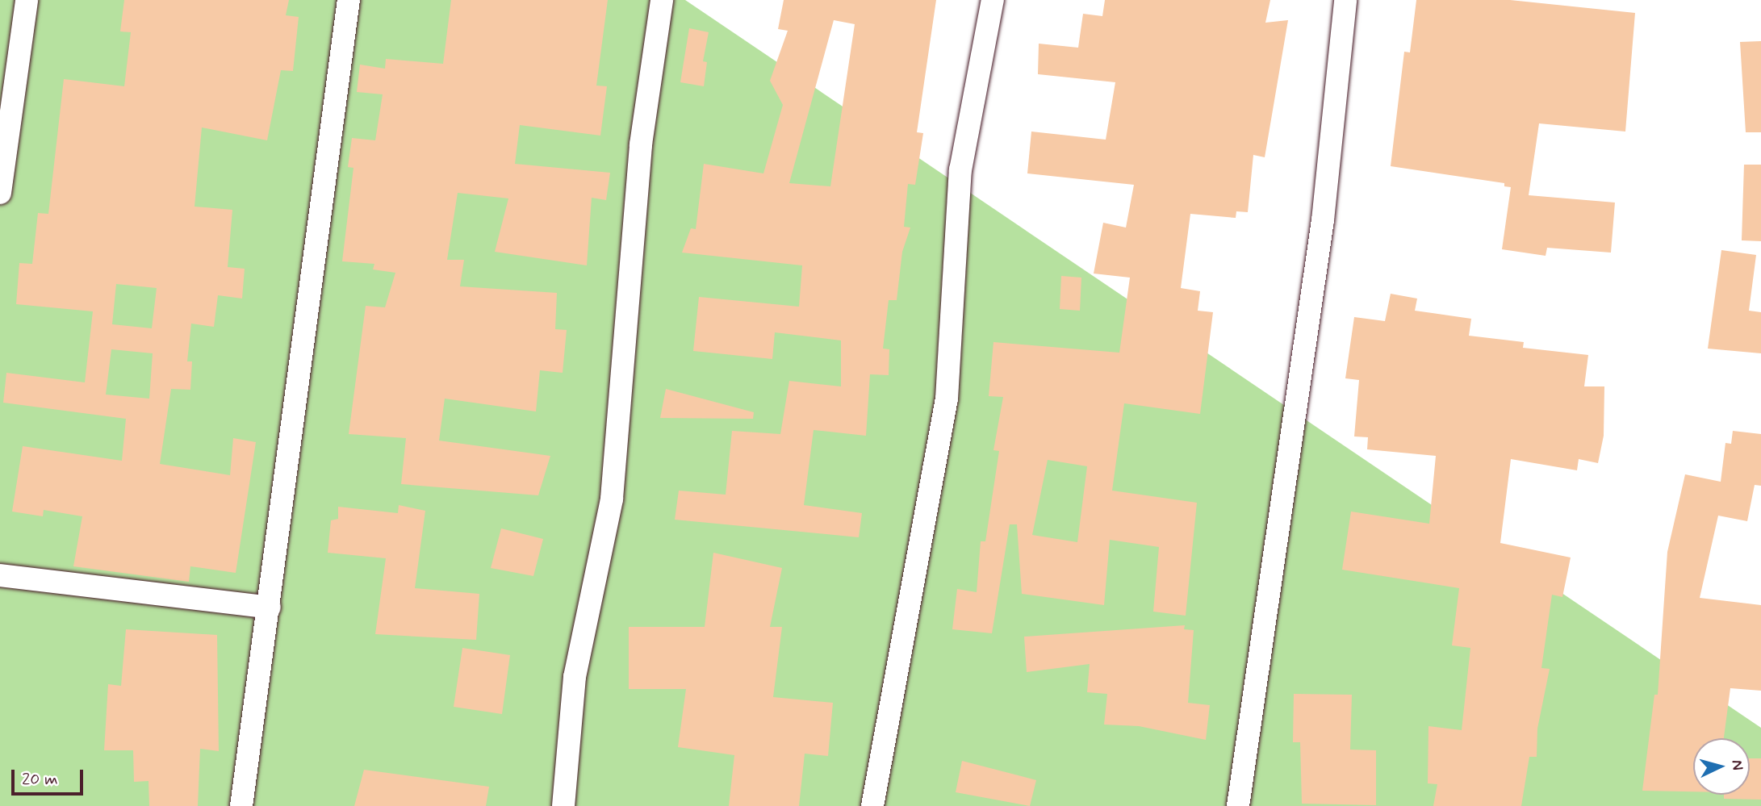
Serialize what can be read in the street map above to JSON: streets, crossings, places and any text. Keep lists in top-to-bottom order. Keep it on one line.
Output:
{"scale_bar":"20 m","north":"right"}
